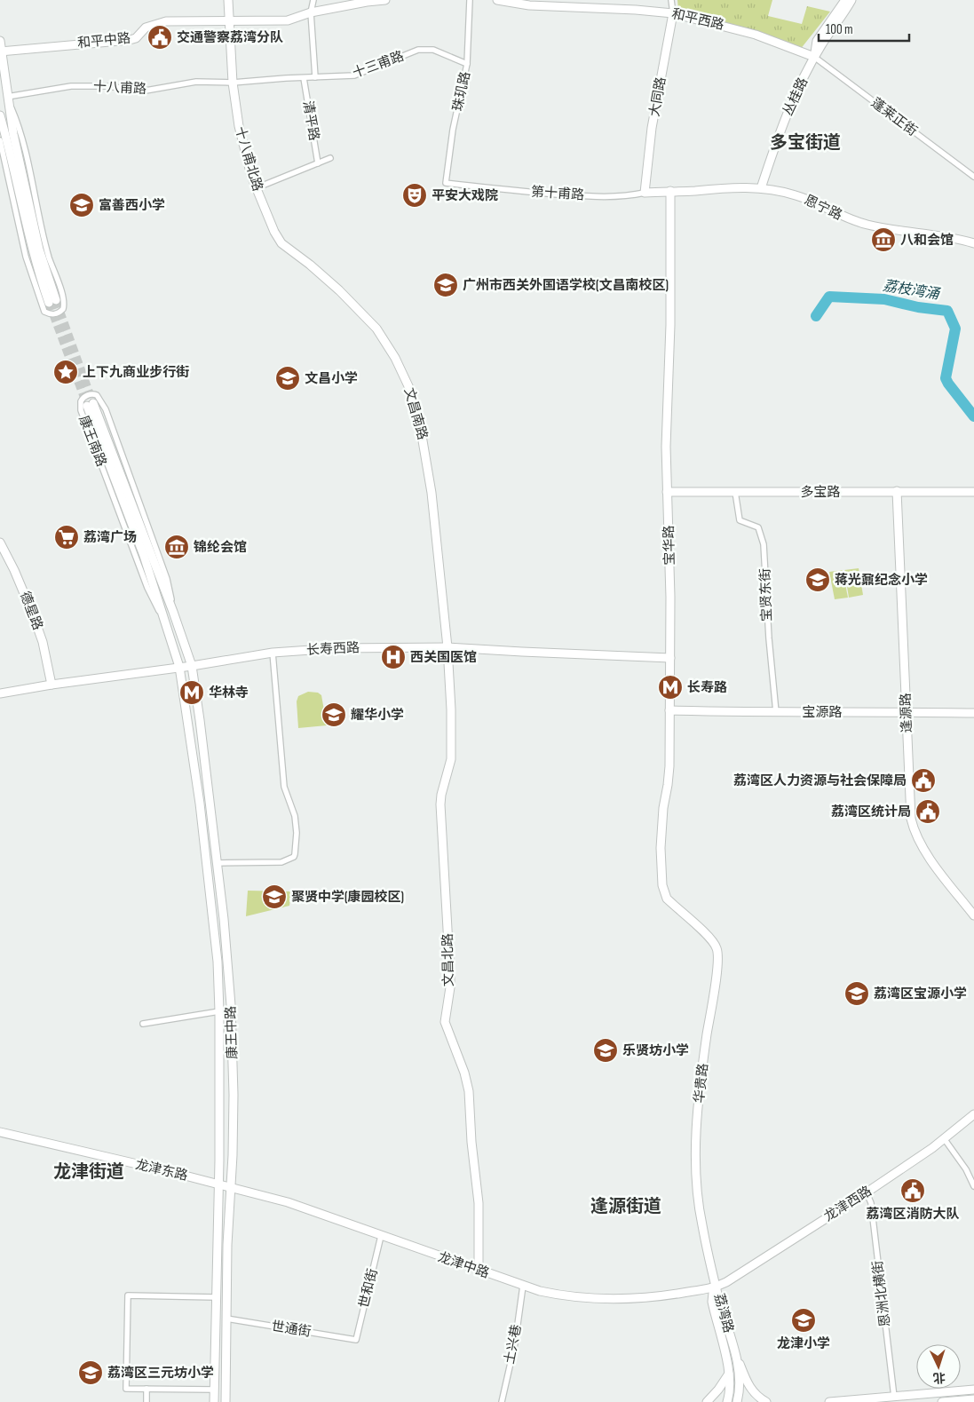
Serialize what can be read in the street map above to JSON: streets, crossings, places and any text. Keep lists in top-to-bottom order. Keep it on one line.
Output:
{"streets":{"street":["和平西路","和平中路","十三甫路","十八甫路","珠玑路","大同路","丛桂路","蓬莱正街","清平路","十八甫北路","第十甫路","恩宁路","文昌南路","康王南路","多宝路","宝华路","宝贤东街","德星路","长寿西路","宝源路","逢源路","文昌北路","康王中路","华贵路","龙津东路","龙津西路","龙津中路","世和街","恩洲北横街","荔湾路","世通街","土兴巷"]},"crossings":[["和平西路","大同路"],["和平西路","丛桂路"],["和平西路","蓬莱正街"],["和平中路","十八甫北路"],["十三甫路","十八甫路"],["十三甫路","珠玑路"],["十三甫路","清平路"],["十三甫路","十八甫北路"],["十八甫路","十八甫北路"],["珠玑路","第十甫路"],["大同路","第十甫路"],["丛桂路","蓬莱正街"],["丛桂路","恩宁路"],["十八甫北路","文昌南路"],["第十甫路","恩宁路"],["第十甫路","宝华路"],["恩宁路","宝华路"],["文昌南路","长寿西路"],["文昌南路","文昌北路"],["康王南路","长寿西路"],["康王南路","康王中路"],["多宝路","宝华路"],["多宝路","宝贤东街"],["多宝路","逢源路"],["宝华路","长寿西路"],["宝华路","宝源路"],["宝华路","华贵路"],["宝贤东街","宝源路"],["德星路","长寿西路"],["长寿西路","文昌北路"],["长寿西路","康王中路"],["宝源路","逢源路"],["文昌北路","龙津中路"],["康王中路","龙津东路"],["康王中路","龙津中路"],["康王中路","世通街"],["华贵路","龙津西路"],["华贵路","龙津中路"],["华贵路","荔湾路"],["龙津东路","龙津中路"],["龙津西路","龙津中路"],["龙津西路","恩洲北横街"],["龙津西路","荔湾路"],["龙津中路","世和街"],["龙津中路","荔湾路"],["龙津中路","土兴巷"],["世和街","世通街"]],"districts":["多宝街道","龙津街道","逢源街道"],"water":["荔枝湾涌"],"places":{"public building":["交通警察荔湾分队","荔湾区人力资源与社会保障局","荔湾区统计局","荔湾区消防大队"],"theatre":["平安大戏院"],"school or university":["富善西小学","广州市西关外国语学校(文昌南校区)","文昌小学","蒋光鼐纪念小学","耀华小学","聚贤中学(康园校区)","荔湾区宝源小学","乐贤坊小学","龙津小学","荔湾区三元坊小学"],"museum":["八和会馆","锦纶会馆"],"place":["上下九商业步行街"],"supermarket":["荔湾广场"],"hospital":["西关国医馆"],"metro station":["长寿路","华林寺"]},"scale_bar":"100 m","north":"bottom"}
